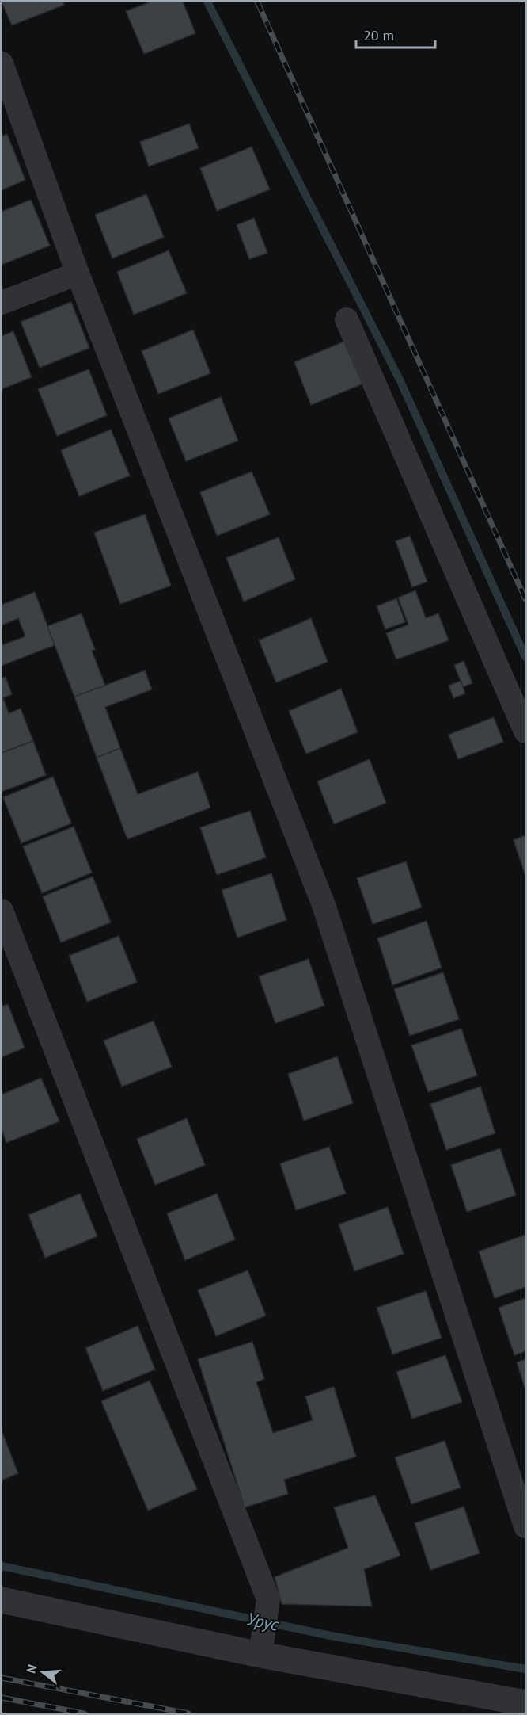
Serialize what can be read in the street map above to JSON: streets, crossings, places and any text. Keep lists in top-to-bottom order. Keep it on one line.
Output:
{"water":["Урус"],"scale_bar":"20 m","north":"left"}
